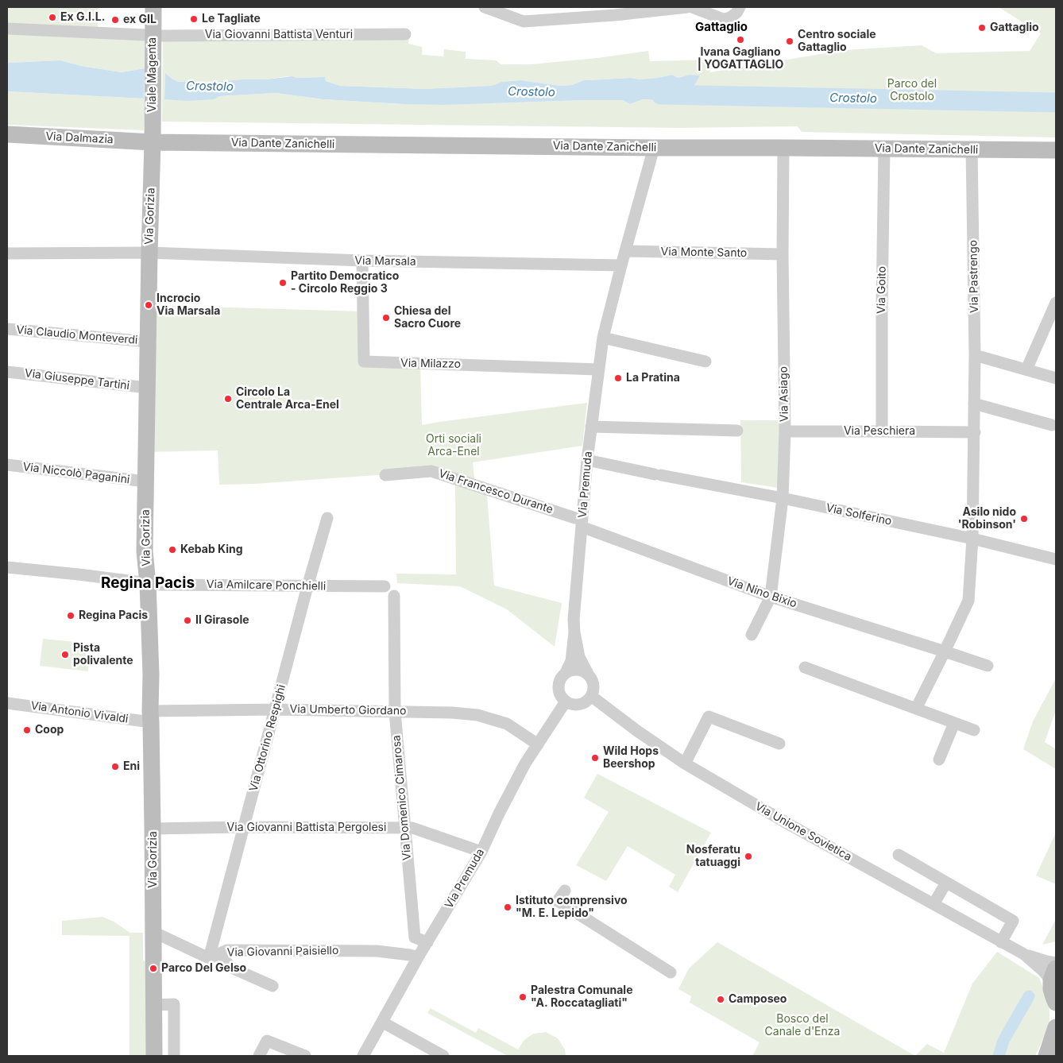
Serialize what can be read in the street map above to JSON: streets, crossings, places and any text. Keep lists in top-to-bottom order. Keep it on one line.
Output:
{"streets":{"street":["Via Giovanni Battista Venturi","Viale Magenta","Via Dalmazia","Via Dante Zanichelli","Via Gorizia","Via Monte Santo","Via Marsala","Via Pastrengo","Via Goito","Via Claudio Monteverdi","Via Milazzo","Via Giuseppe Tartini","Via Asiago","Via Peschiera","Via Niccolò Paganini","Via Premuda","Via Francesco Durante","Via Solferino","Via Amilcare Ponchielli","Via Nino Bixio","Via Umberto Giordano","Via Antonio Vivaldi","Via Ottorino Respighi","Via Domenico Cimarosa","Via Giovanni Battista Pergolesi","Via Unione Sovietica","Via Giovanni Paisiello"]},"crossings":[["Via Giovanni Battista Venturi","Viale Magenta"],["Viale Magenta","Via Dalmazia"],["Viale Magenta","Via Dante Zanichelli"],["Viale Magenta","Via Gorizia"],["Via Dalmazia","Via Dante Zanichelli"],["Via Dalmazia","Via Gorizia"],["Via Dante Zanichelli","Via Gorizia"],["Via Dante Zanichelli","Via Pastrengo"],["Via Dante Zanichelli","Via Goito"],["Via Dante Zanichelli","Via Asiago"],["Via Dante Zanichelli","Via Premuda"],["Via Gorizia","Via Marsala"],["Via Gorizia","Via Claudio Monteverdi"],["Via Gorizia","Via Giuseppe Tartini"],["Via Gorizia","Via Niccolò Paganini"],["Via Gorizia","Via Amilcare Ponchielli"],["Via Gorizia","Via Umberto Giordano"],["Via Gorizia","Via Antonio Vivaldi"],["Via Gorizia","Via Giovanni Battista Pergolesi"],["Via Monte Santo","Via Asiago"],["Via Monte Santo","Via Premuda"],["Via Marsala","Via Milazzo"],["Via Marsala","Via Premuda"],["Via Pastrengo","Via Peschiera"],["Via Pastrengo","Via Solferino"],["Via Pastrengo","Via Nino Bixio"],["Via Goito","Via Peschiera"],["Via Milazzo","Via Premuda"],["Via Asiago","Via Peschiera"],["Via Asiago","Via Solferino"],["Via Asiago","Via Nino Bixio"],["Via Premuda","Via Francesco Durante"],["Via Premuda","Via Solferino"],["Via Premuda","Via Nino Bixio"],["Via Premuda","Via Umberto Giordano"],["Via Premuda","Via Domenico Cimarosa"],["Via Premuda","Via Giovanni Battista Pergolesi"],["Via Premuda","Via Unione Sovietica"],["Via Premuda","Via Giovanni Paisiello"],["Via Francesco Durante","Via Nino Bixio"],["Via Amilcare Ponchielli","Via Ottorino Respighi"],["Via Umberto Giordano","Via Antonio Vivaldi"],["Via Umberto Giordano","Via Ottorino Respighi"],["Via Umberto Giordano","Via Domenico Cimarosa"],["Via Ottorino Respighi","Via Giovanni Battista Pergolesi"],["Via Ottorino Respighi","Via Giovanni Paisiello"],["Via Domenico Cimarosa","Via Giovanni Battista Pergolesi"]],"districts":["Gattaglio","Regina Pacis"],"water":["Crostolo"],"parks":["Parco del Crostolo","Orti sociali Arca-Enel","Bosco del Canale d'Enza"],"places":["Ex G.I.L.","Le Tagliate","ex GIL","Gattaglio","Ivana Gagliano | YOGATTAGLIO","Centro sociale Gattaglio","Partito Democratico - Circolo Reggio 3","Incrocio Via Marsala","Chiesa del Sacro Cuore","La Pratina","Circolo La Centrale Arca-Enel","Asilo nido 'Robinson'","Kebab King","Regina Pacis","Il Girasole","Pista polivalente","Coop","Wild Hops Beershop","Eni","Nosferatu tatuaggi","Istituto comprensivo \"M. E. Lepido\"","Parco Del Gelso","Palestra Comunale \"A. Roccatagliati\"","Camposeo"]}
